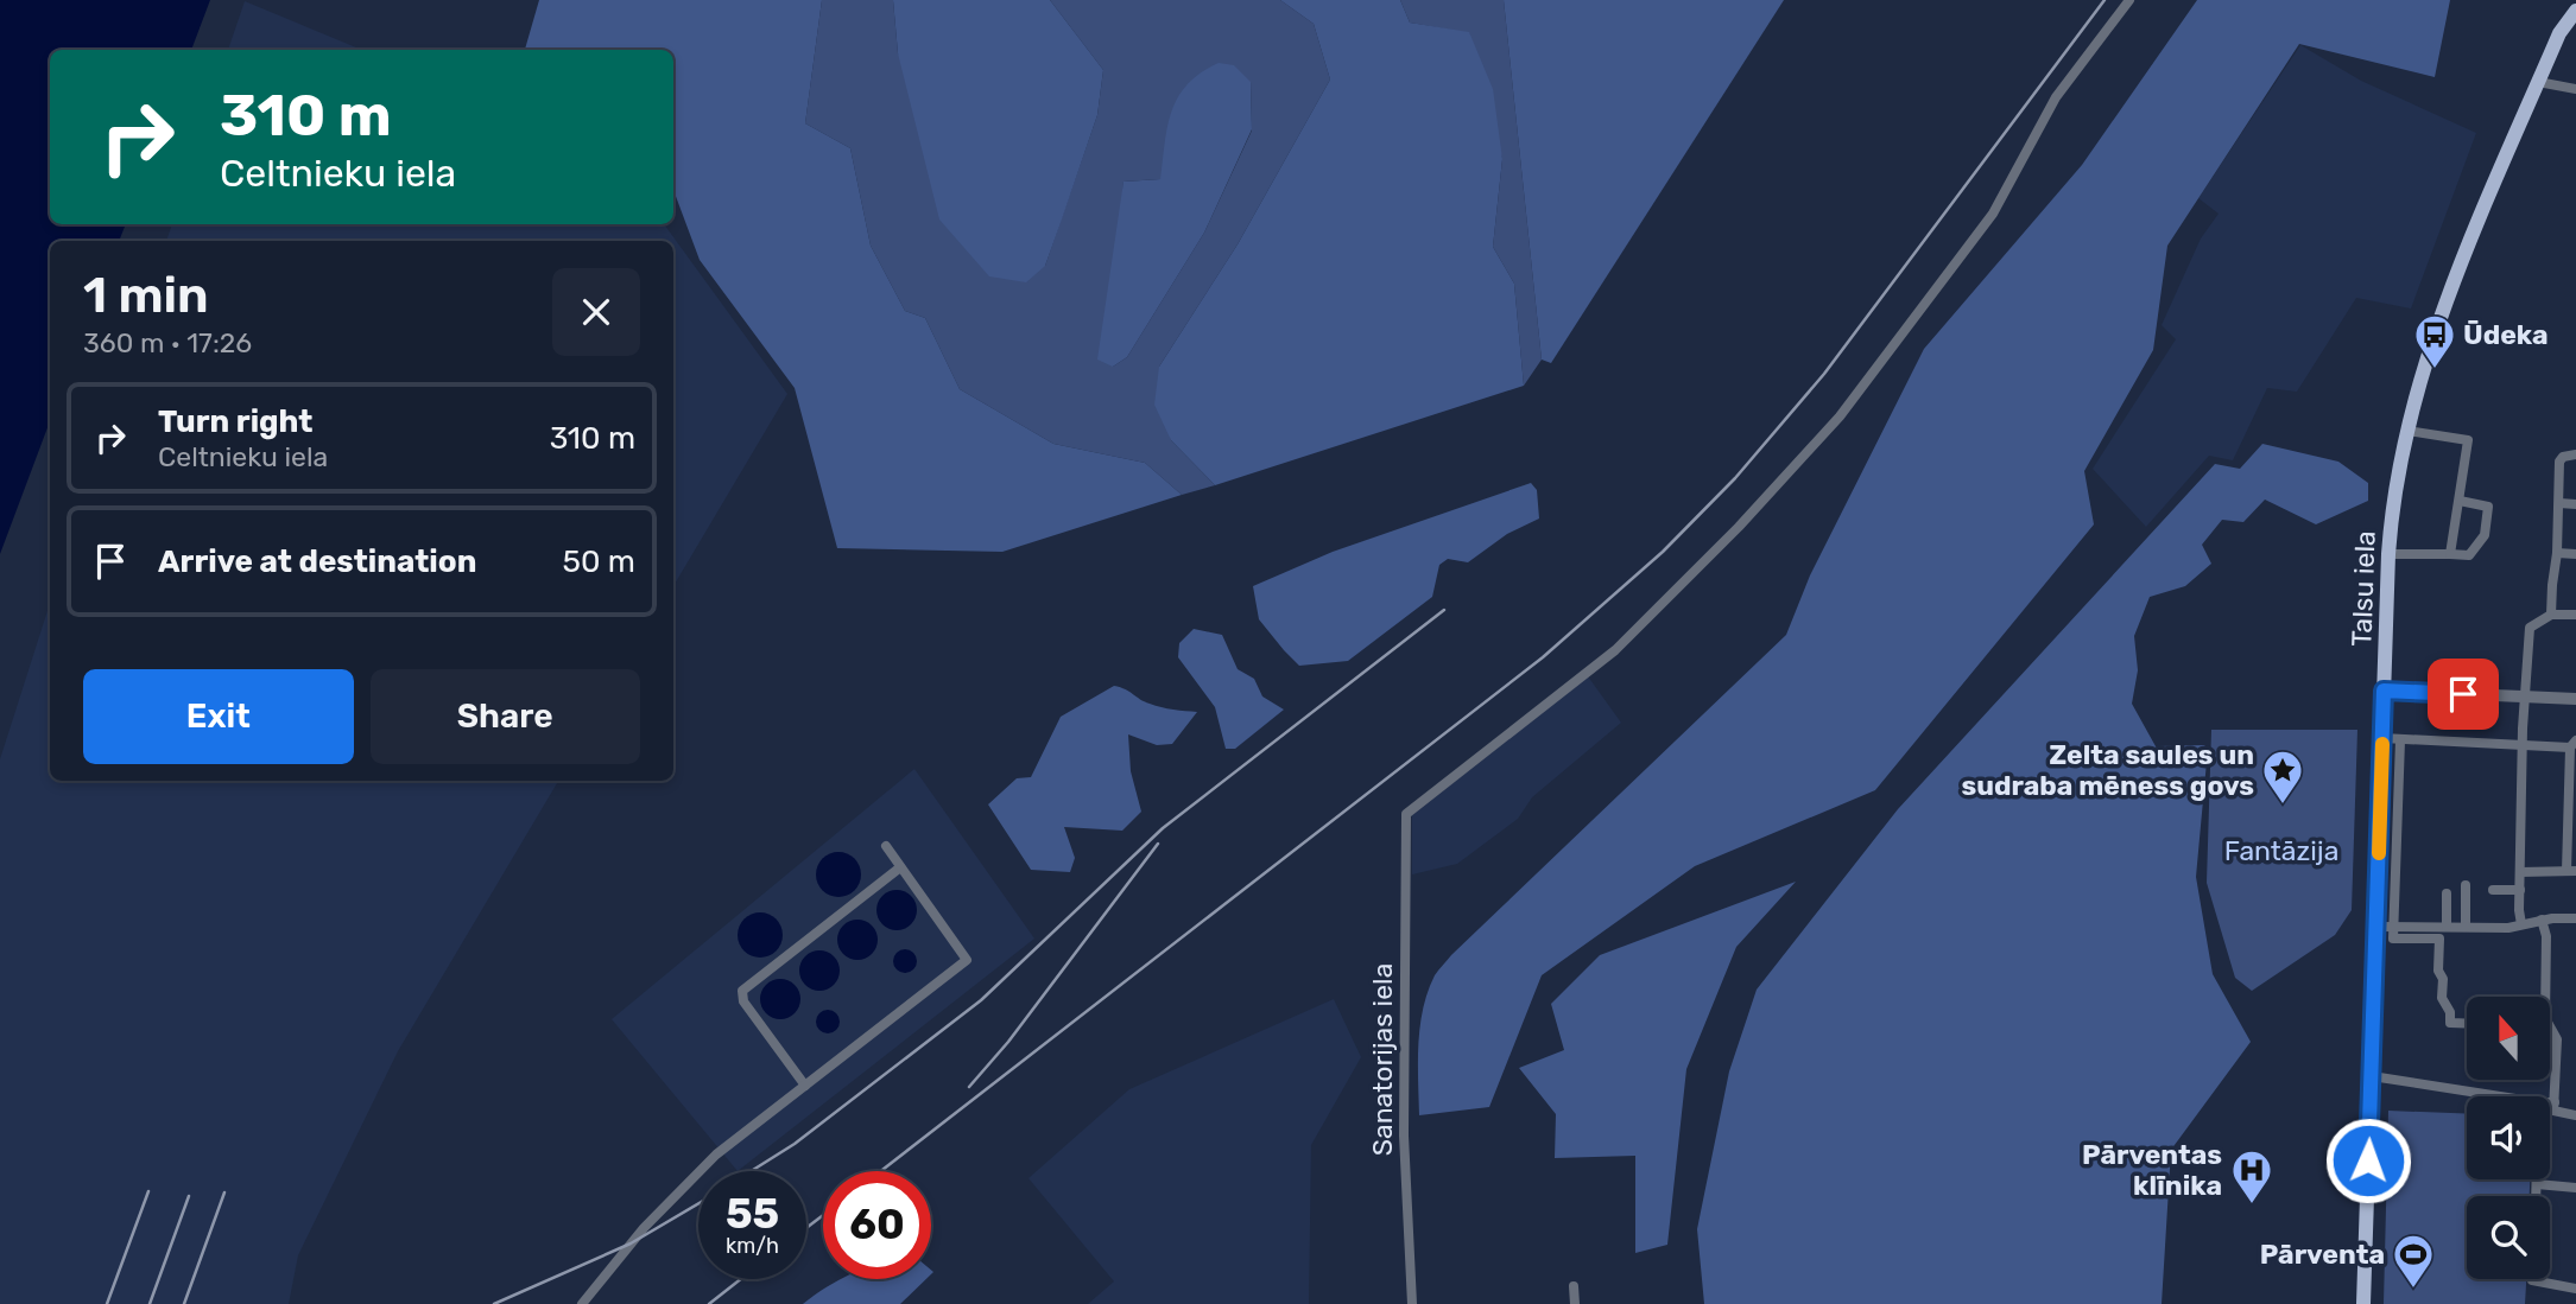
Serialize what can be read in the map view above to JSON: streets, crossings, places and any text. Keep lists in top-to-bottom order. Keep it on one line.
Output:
{"streets":{"main road":["Talsu iela"],"street":["Sanatorijas iela"]},"parks":["Fantāzija"],"places":{"bus stop":["Ūdeka"],"place":["Zelta saules un sudraba mēness govs"],"hospital":["Pārventas klīnika"],"sports":["Pārventa"]},"north":"top","page":{"turn":["310 m","Celtnieku iela"],"heading":["1 min","360 m · 17:26"],"list":[{"name":"Turn right","note":"Celtnieku iela","value":"310 m"},{"name":"Arrive at destination","value":"50 m"}],"buttons":["Exit","Share"],"speed":"55 km/h","limit":"60"}}
